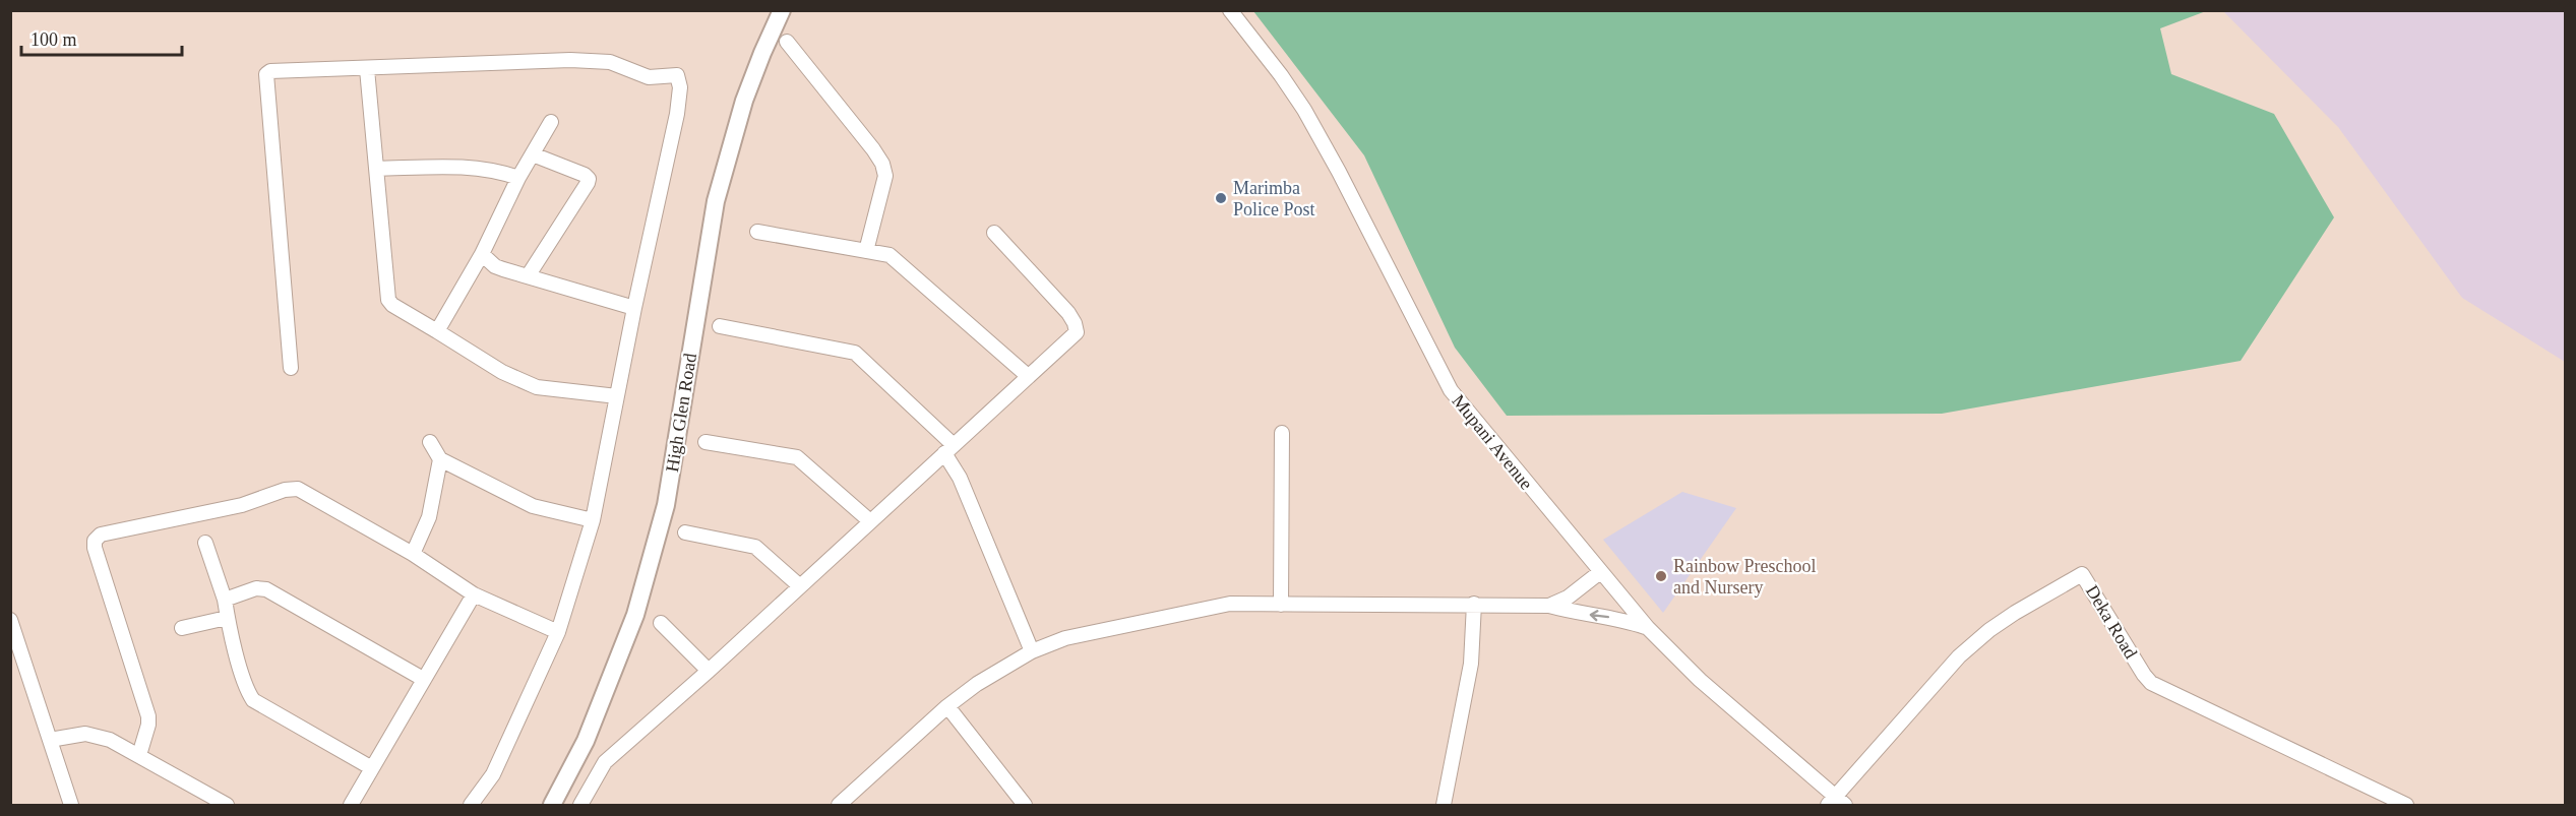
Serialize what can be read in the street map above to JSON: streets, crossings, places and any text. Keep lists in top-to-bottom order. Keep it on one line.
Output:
{"streets":{"main road":["High Glen Road"],"street":["Mupani Avenue","Deka Road"]},"crossings":[["Mupani Avenue","Deka Road"]],"places":["Marimba Police Post","Rainbow Preschool and Nursery"],"scale_bar":"100 m"}
